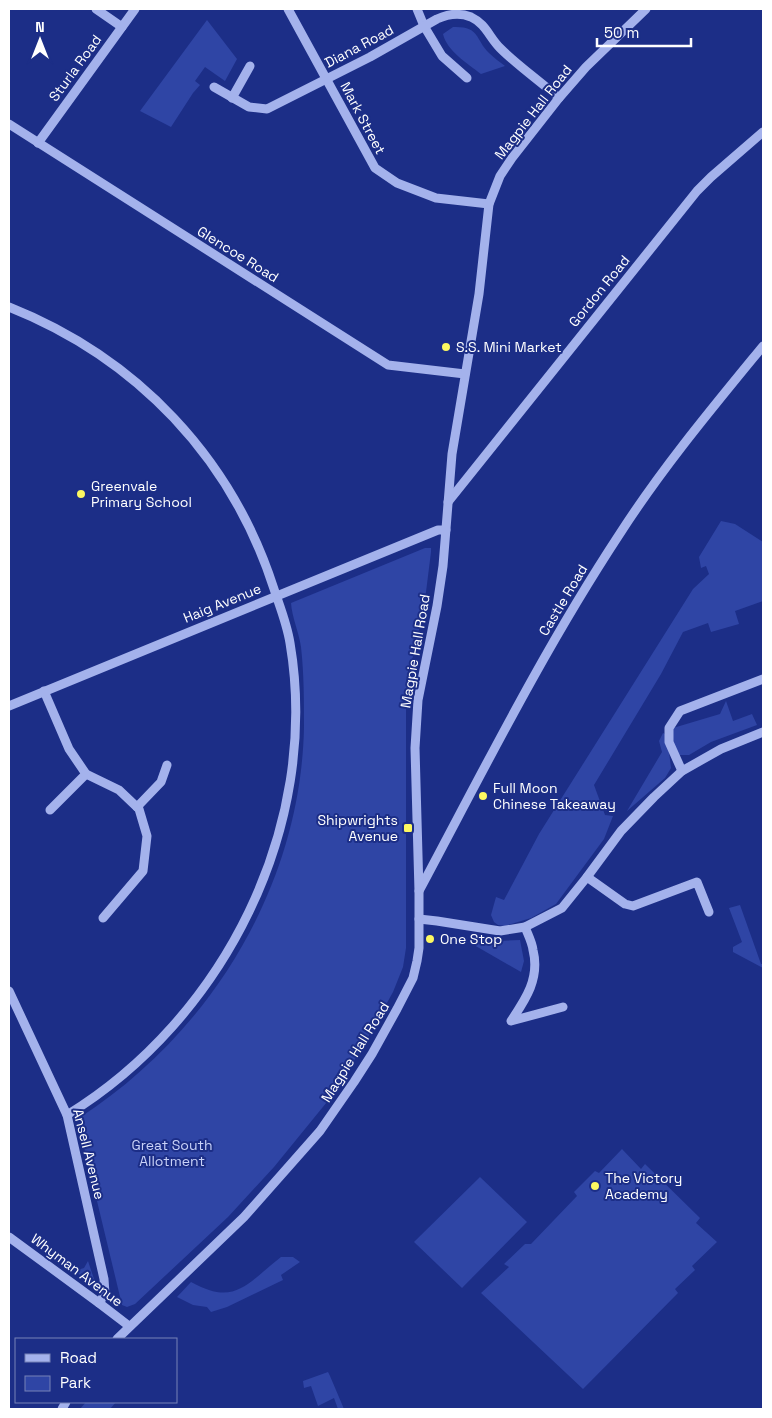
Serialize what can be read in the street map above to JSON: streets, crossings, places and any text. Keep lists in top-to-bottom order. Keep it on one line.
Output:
{"streets":{"street":["Diana Road","Sturla Road","Magpie Hall Road","Mark Street","Glencoe Road","Gordon Road","Castle Road","Haig Avenue","Ansell Avenue","Whyman Avenue"]},"crossings":[["Diana Road","Magpie Hall Road"],["Diana Road","Mark Street"],["Sturla Road","Glencoe Road"],["Magpie Hall Road","Mark Street"],["Magpie Hall Road","Glencoe Road"],["Magpie Hall Road","Gordon Road"],["Magpie Hall Road","Castle Road"],["Magpie Hall Road","Haig Avenue"],["Magpie Hall Road","Whyman Avenue"],["Ansell Avenue","Whyman Avenue"]],"parks":["Great South Allotment"],"places":{"other":["S.S. Mini Market","Greenvale Primary School","Full Moon Chinese Takeaway","One Stop","The Victory Academy"],"transit":["Shipwrights Avenue"]},"legend":["Road","Park"],"scale_bar":"50 m","north":"top"}
